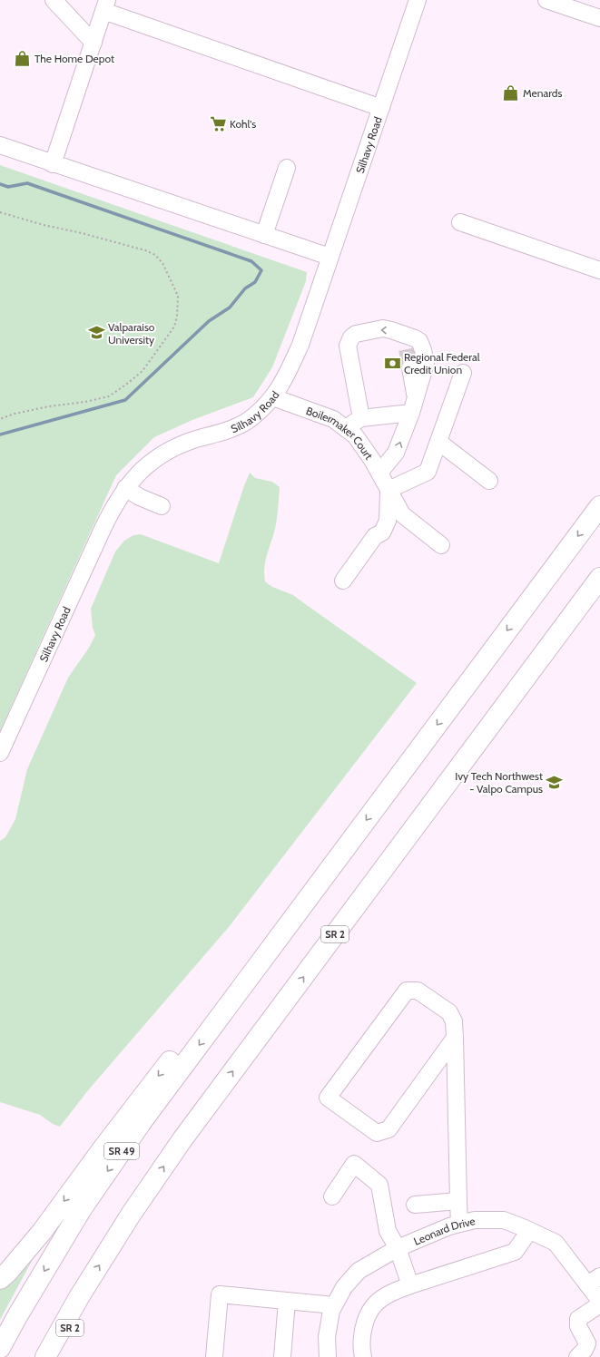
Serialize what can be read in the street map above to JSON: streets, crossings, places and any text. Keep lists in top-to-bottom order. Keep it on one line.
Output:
{"streets":{"highway":["SR 2","SR 49"],"street":["Silhavy Road","Boilermaker Court","Leonard Drive"]},"crossings":[["Silhavy Road","Boilermaker Court"]],"places":{"shop":["The Home Depot","Menards"],"supermarket":["Kohl's"],"school or university":["Valparaiso University","Ivy Tech Northwest - Valpo Campus"],"bank":["Regional Federal Credit Union"]}}
